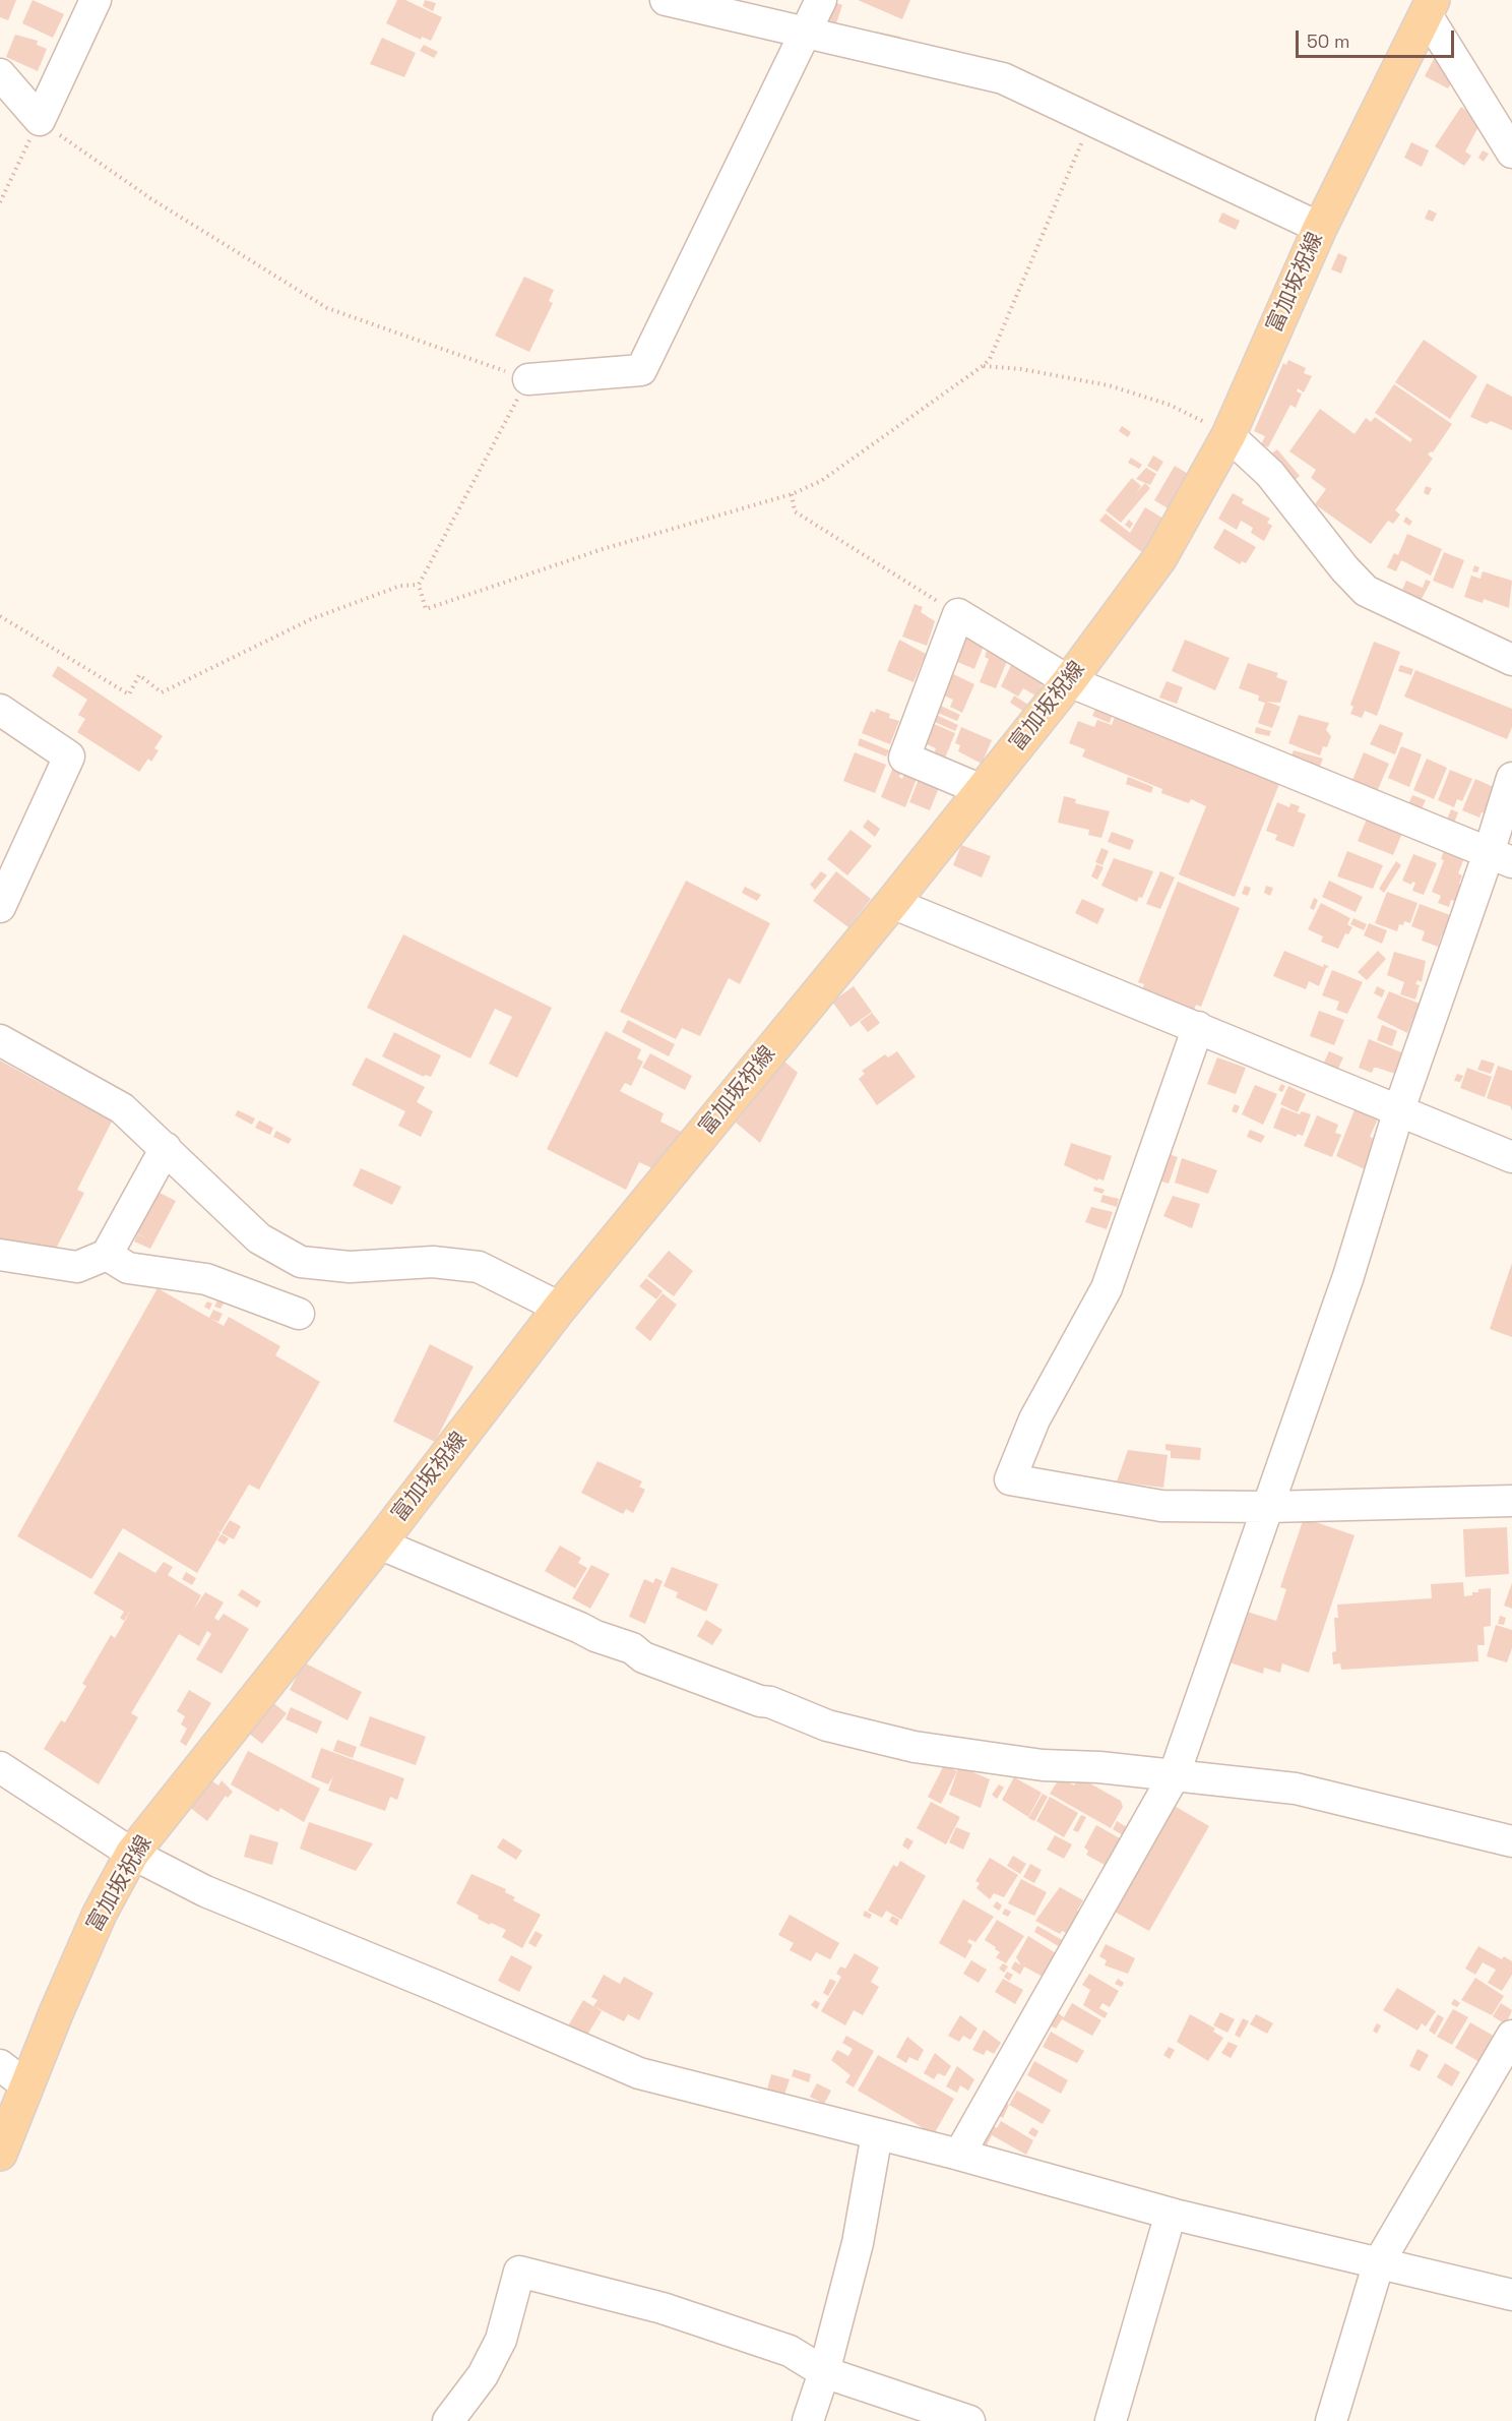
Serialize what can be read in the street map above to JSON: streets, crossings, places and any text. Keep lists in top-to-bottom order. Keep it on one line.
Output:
{"streets":{"main road":["富加坂祝線"]},"scale_bar":"50 m"}
